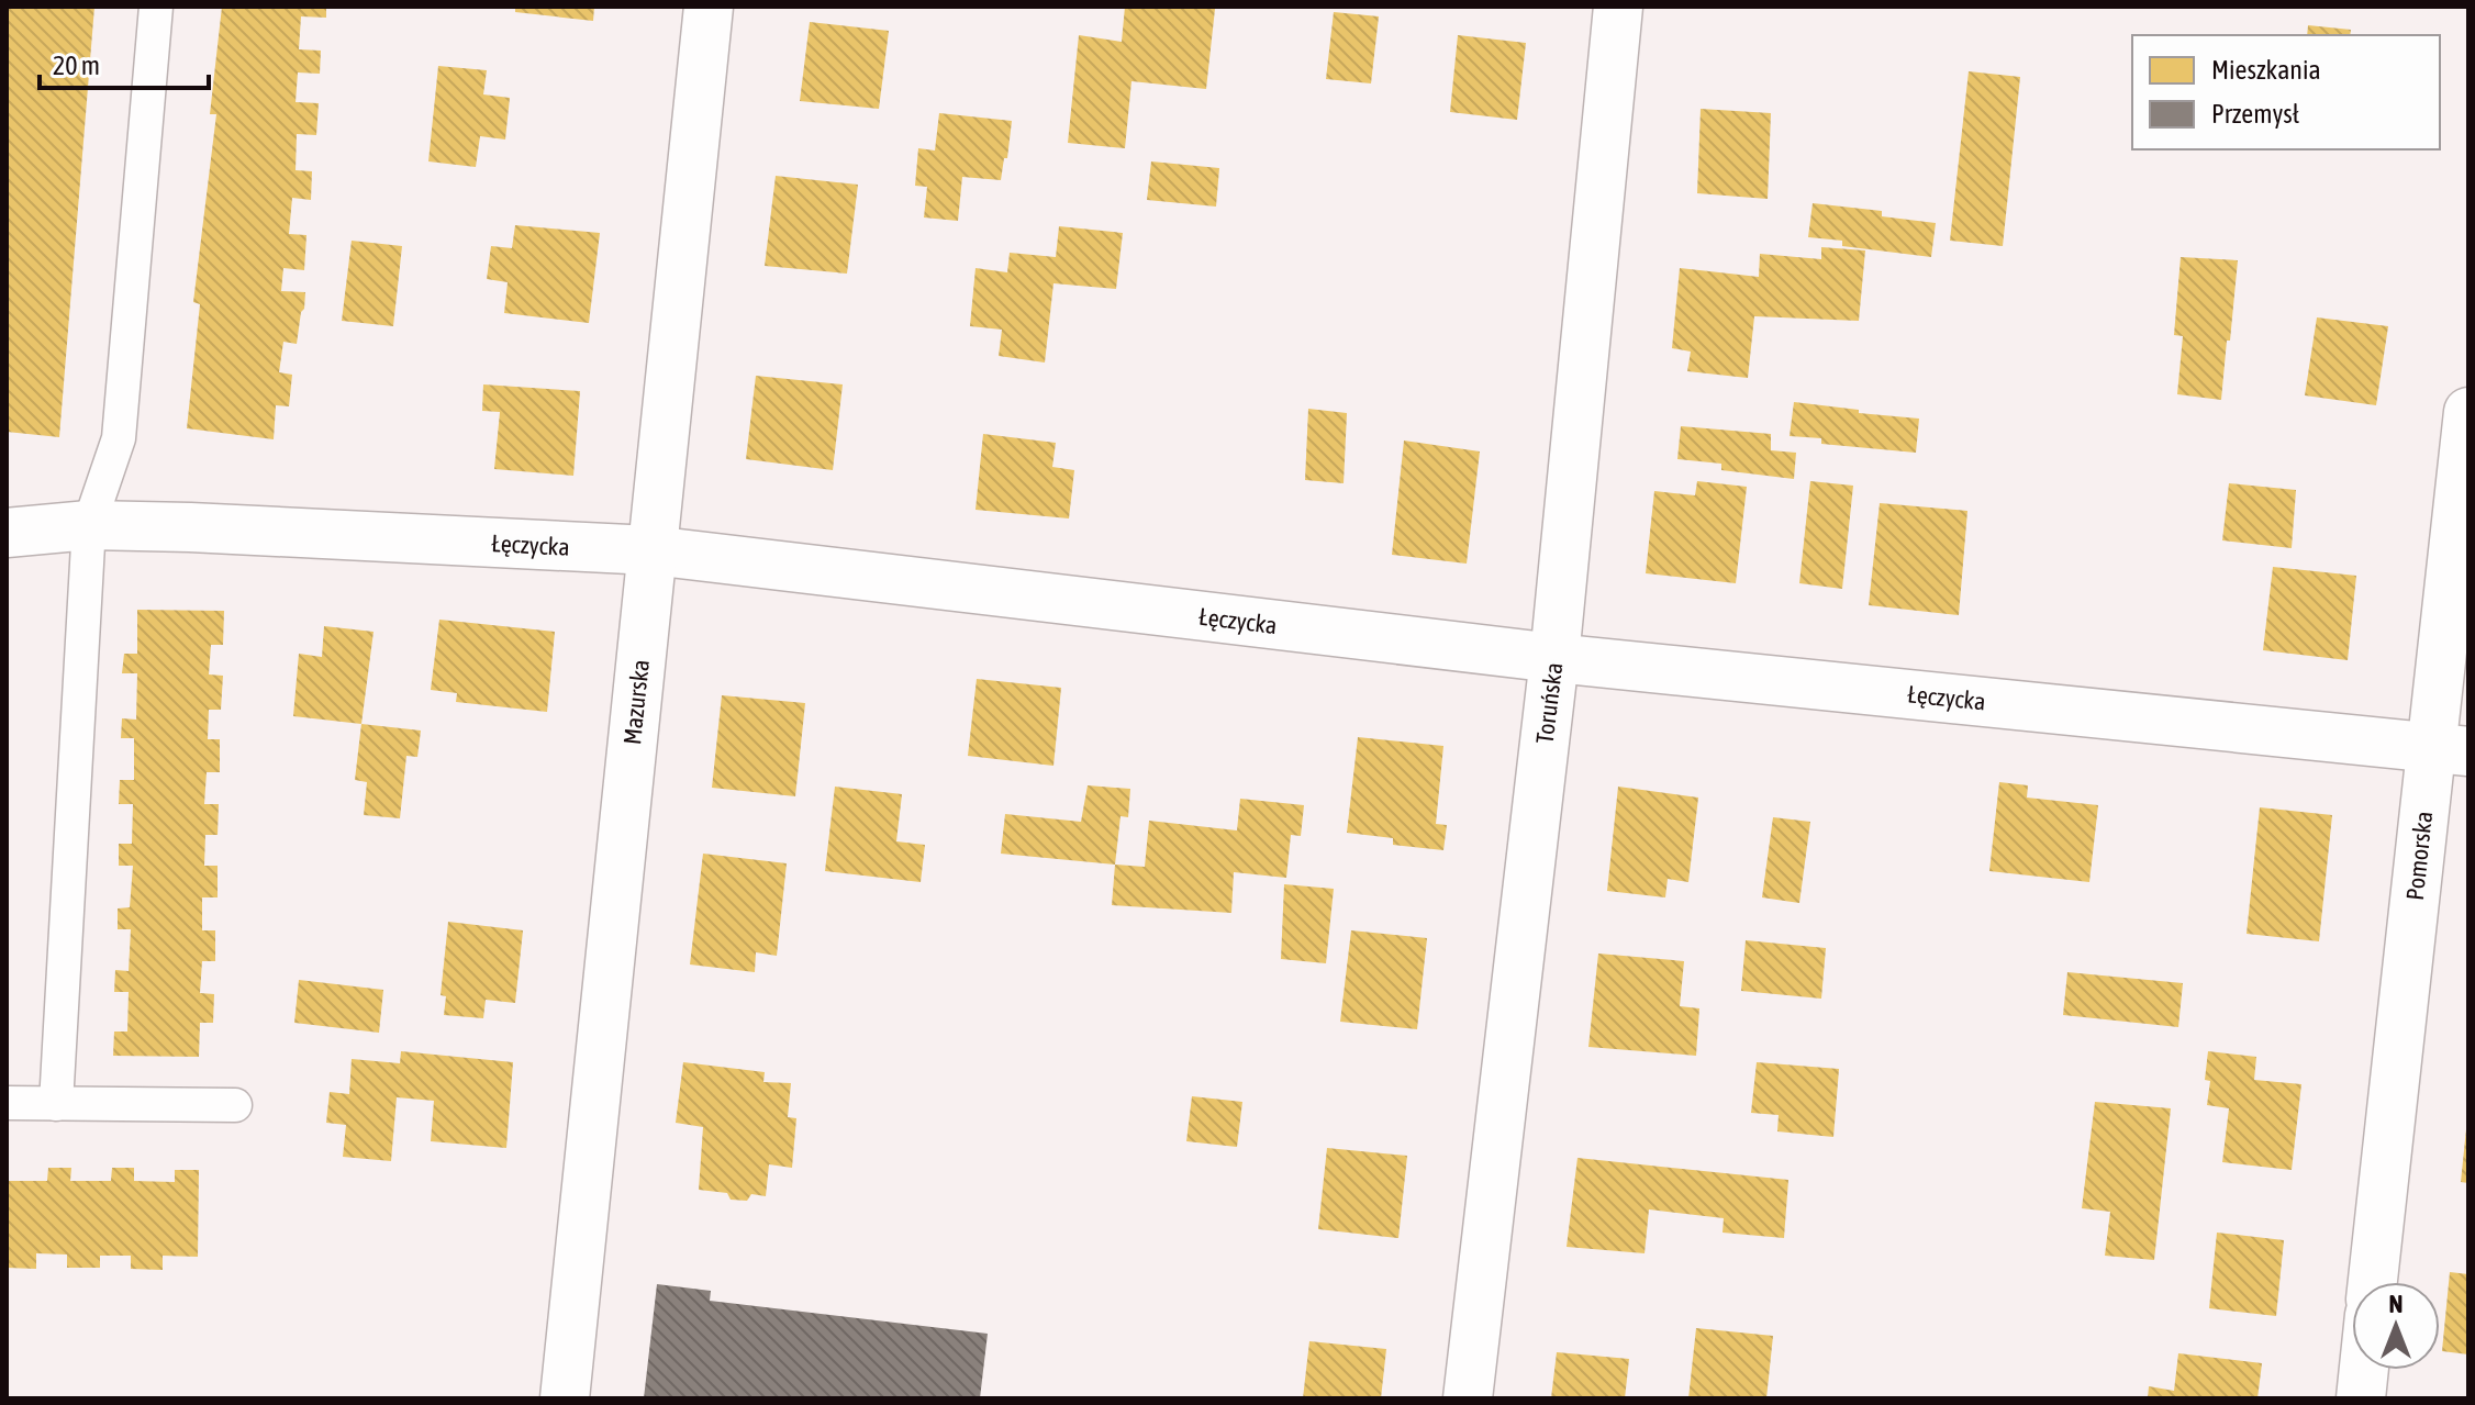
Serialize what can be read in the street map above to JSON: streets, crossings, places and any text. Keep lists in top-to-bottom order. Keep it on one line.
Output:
{"streets":{"street":["Łęczycka","Mazurska","Toruńska","Pomorska"]},"crossings":[["Łęczycka","Mazurska"],["Łęczycka","Toruńska"],["Łęczycka","Pomorska"]],"legend":["Mieszkania","Przemysł"],"scale_bar":"20 m","north":"top"}
